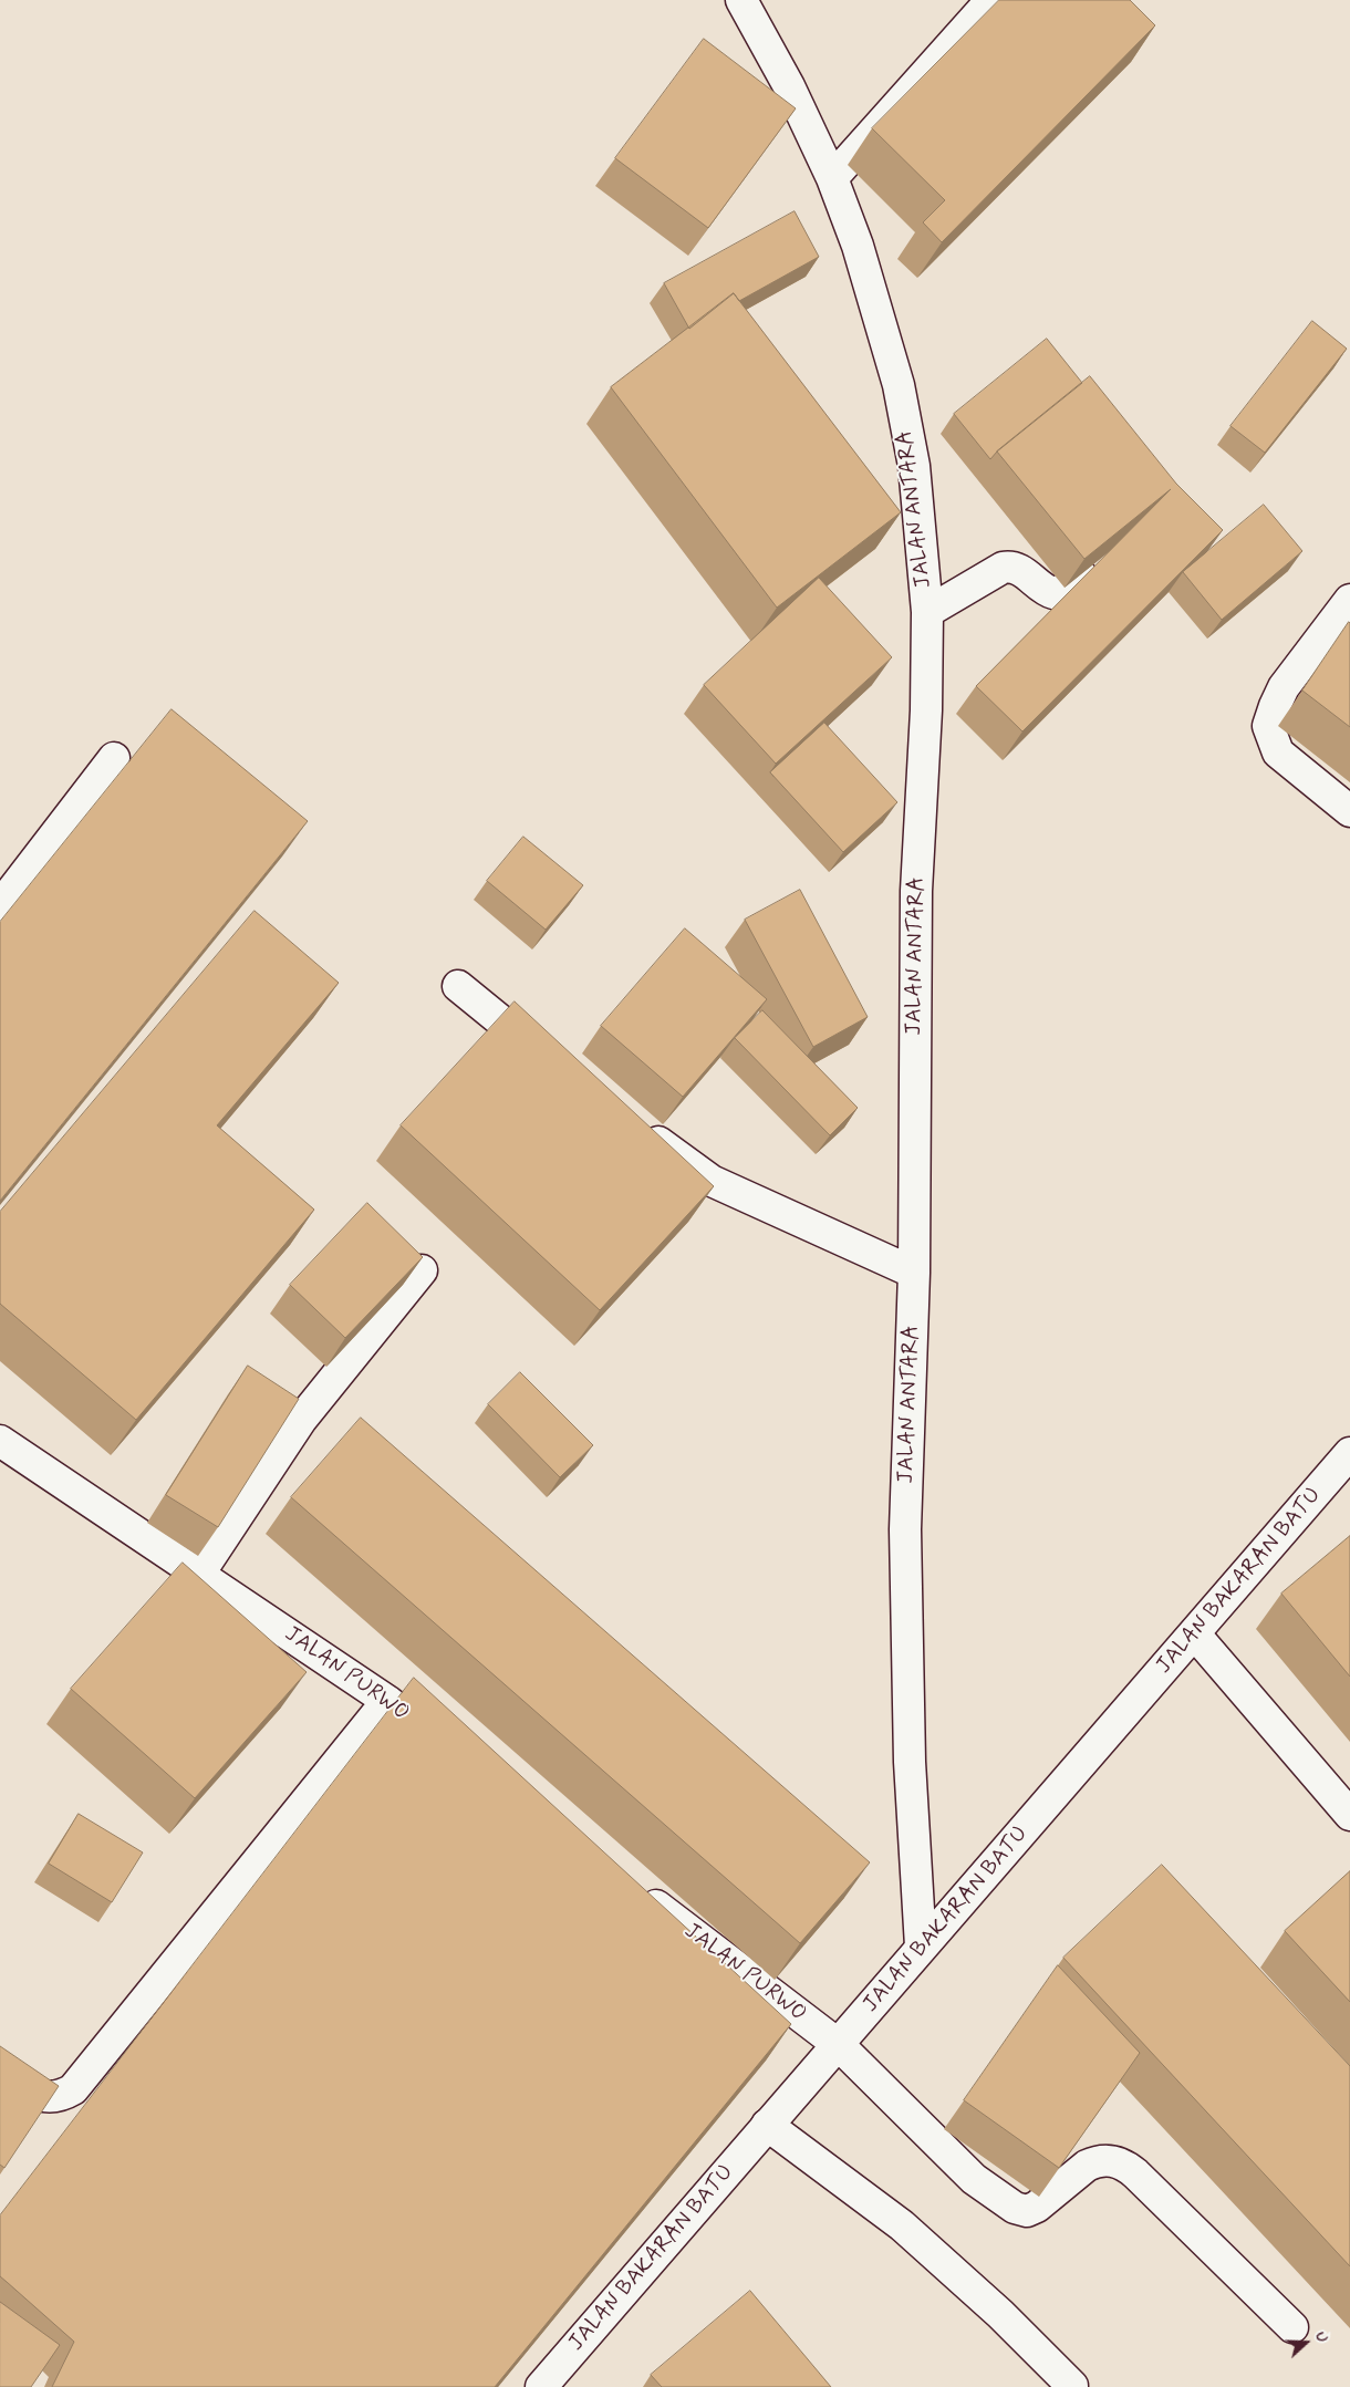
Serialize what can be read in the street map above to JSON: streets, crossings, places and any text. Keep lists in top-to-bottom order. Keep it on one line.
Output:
{"streets":{"main road":["JALAN ANTARA","JALAN BAKARAN BATU","JALAN PURWO"]},"crossings":[["JALAN ANTARA","JALAN BAKARAN BATU"],["JALAN BAKARAN BATU","JALAN PURWO"]],"north":"right"}
